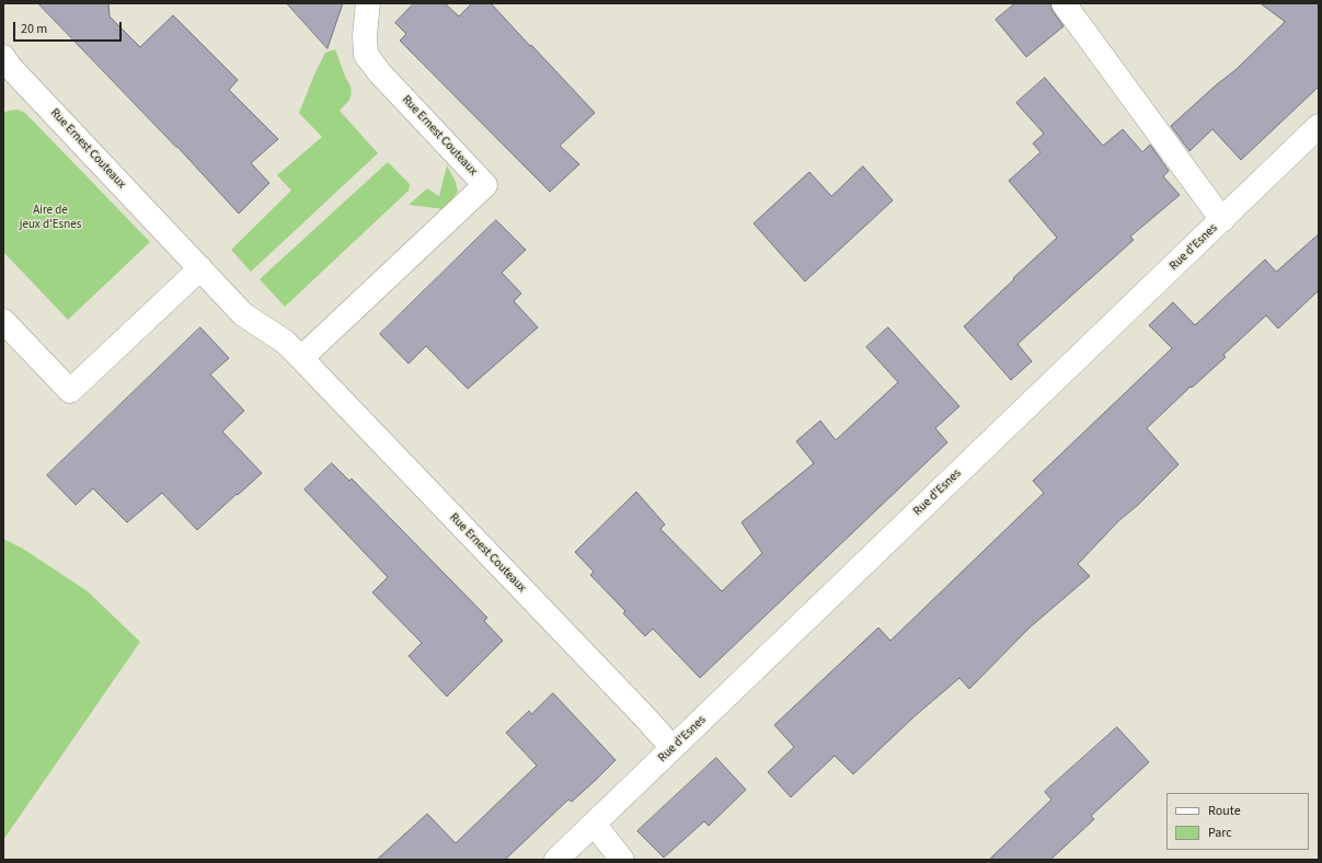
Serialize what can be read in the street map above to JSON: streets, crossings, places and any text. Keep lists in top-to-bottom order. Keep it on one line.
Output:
{"streets":{"street":["Rue Ernest Couteaux","Rue d'Esnes"]},"crossings":[["Rue Ernest Couteaux","Rue d'Esnes"]],"parks":["Aire de jeux d'Esnes"],"legend":["Route","Parc"],"scale_bar":"20 m"}
